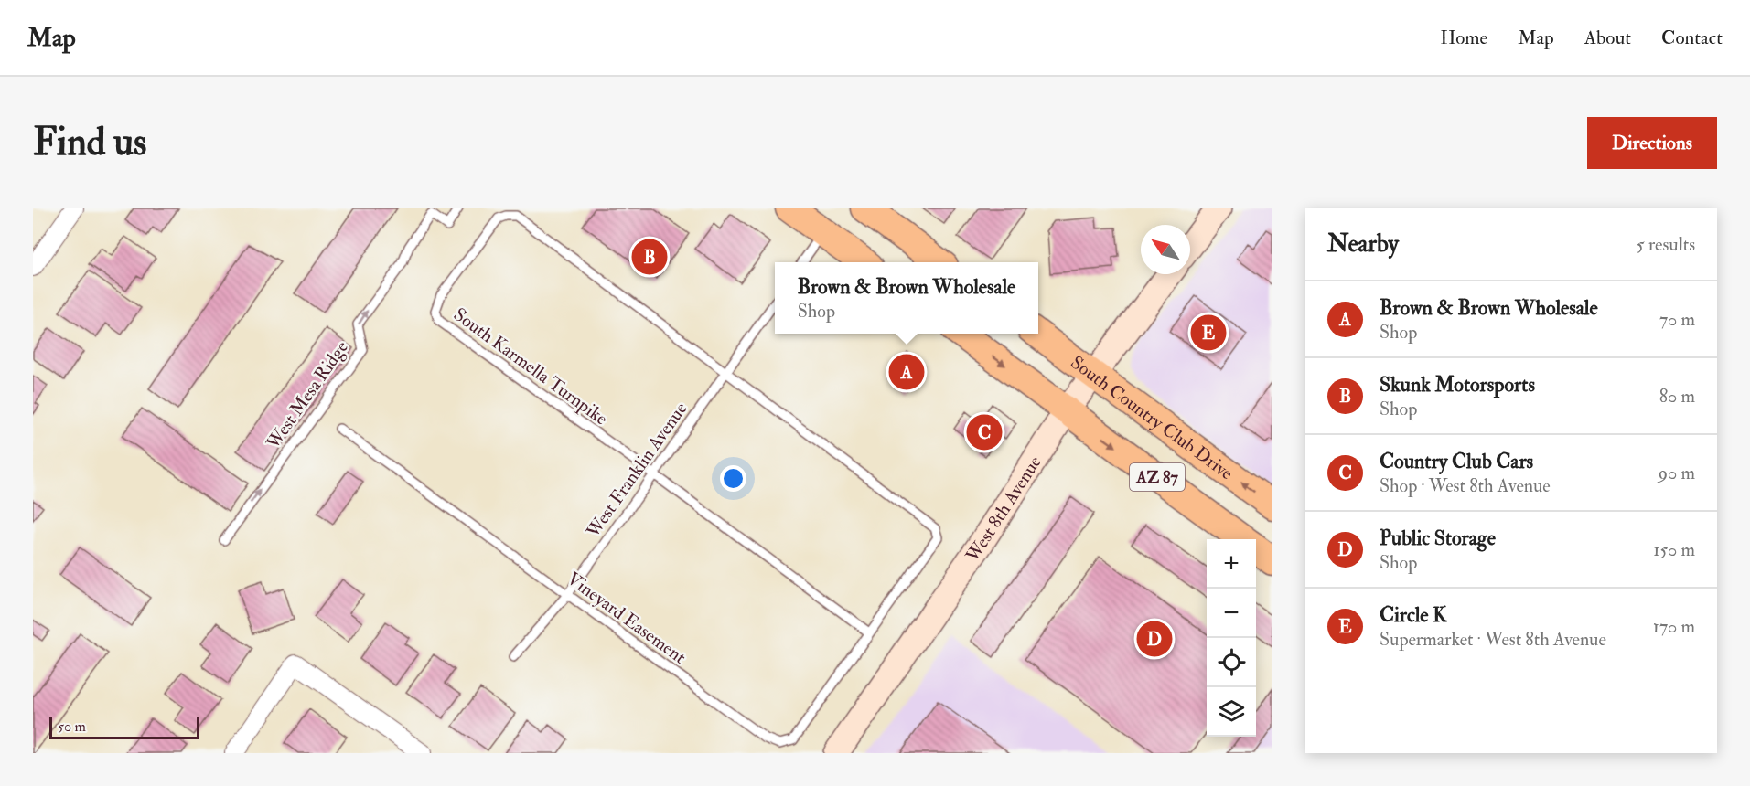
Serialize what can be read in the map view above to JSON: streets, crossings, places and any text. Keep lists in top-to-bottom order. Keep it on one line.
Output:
{"streets":{"main road":["South Country Club Drive","AZ 87"],"street":["West 8th Avenue"],"lane":["South Karmella Turnpike","West Mesa Ridge","West Franklin Avenue","Vineyard Easement"]},"crossings":[["South Karmella Turnpike","West Franklin Avenue"],["South Karmella Turnpike","Vineyard Easement"],["South Country Club Drive","West 8th Avenue"],["West Franklin Avenue","Vineyard Easement"],["AZ 87","West 8th Avenue"]],"one_way":["West Mesa Ridge"],"scale_bar":"50 m","north":"top left","page":{"header":"Map","nav":["Home","Map","About","Contact"],"buttons":"Directions","title":"Find us","heading":["Nearby","5 results"],"pins":["B","E","A","C","D"],"popup":["Brown & Brown Wholesale","Shop"],"list":[{"mark":"A","name":"Brown & Brown Wholesale","note":"Shop","value":"70 m"},{"mark":"B","name":"Skunk Motorsports","note":"Shop","value":"80 m"},{"mark":"C","name":"Country Club Cars","note":"Shop · West 8th Avenue","value":"90 m"},{"mark":"D","name":"Public Storage","note":"Shop","value":"150 m"},{"mark":"E","name":"Circle K","note":"Supermarket · West 8th Avenue","value":"170 m"}],"map_buttons":["+","−"],"scale":"50 m"}}
